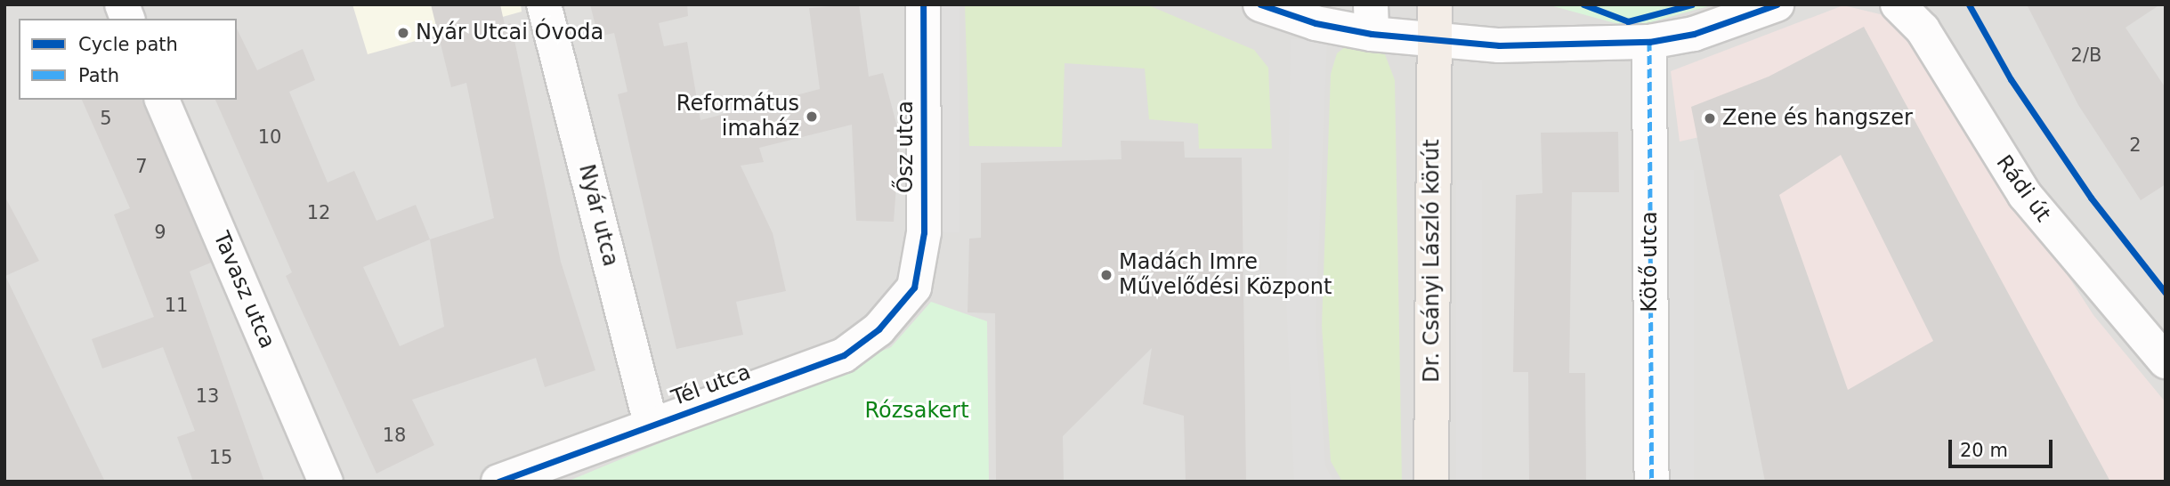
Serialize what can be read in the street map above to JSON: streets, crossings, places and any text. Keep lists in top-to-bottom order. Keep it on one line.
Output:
{"streets":{"main road":["Dr. Csányi László körút"],"street":["Ősz utca","Rádi út","Nyár utca","Kötő utca","Tavasz utca","Tél utca"]},"crossings":[["Ősz utca","Tél utca"],["Nyár utca","Tél utca"]],"parks":["Rózsakert"],"places":["Nyár Utcai Óvoda","Református imaház","Zene és hangszer","Madách Imre Művelődési Központ"],"house_numbers":["2/B","5","10","2","7","12","9","11","13","18","15"],"legend":["Cycle path","Path"],"scale_bar":"20 m"}
